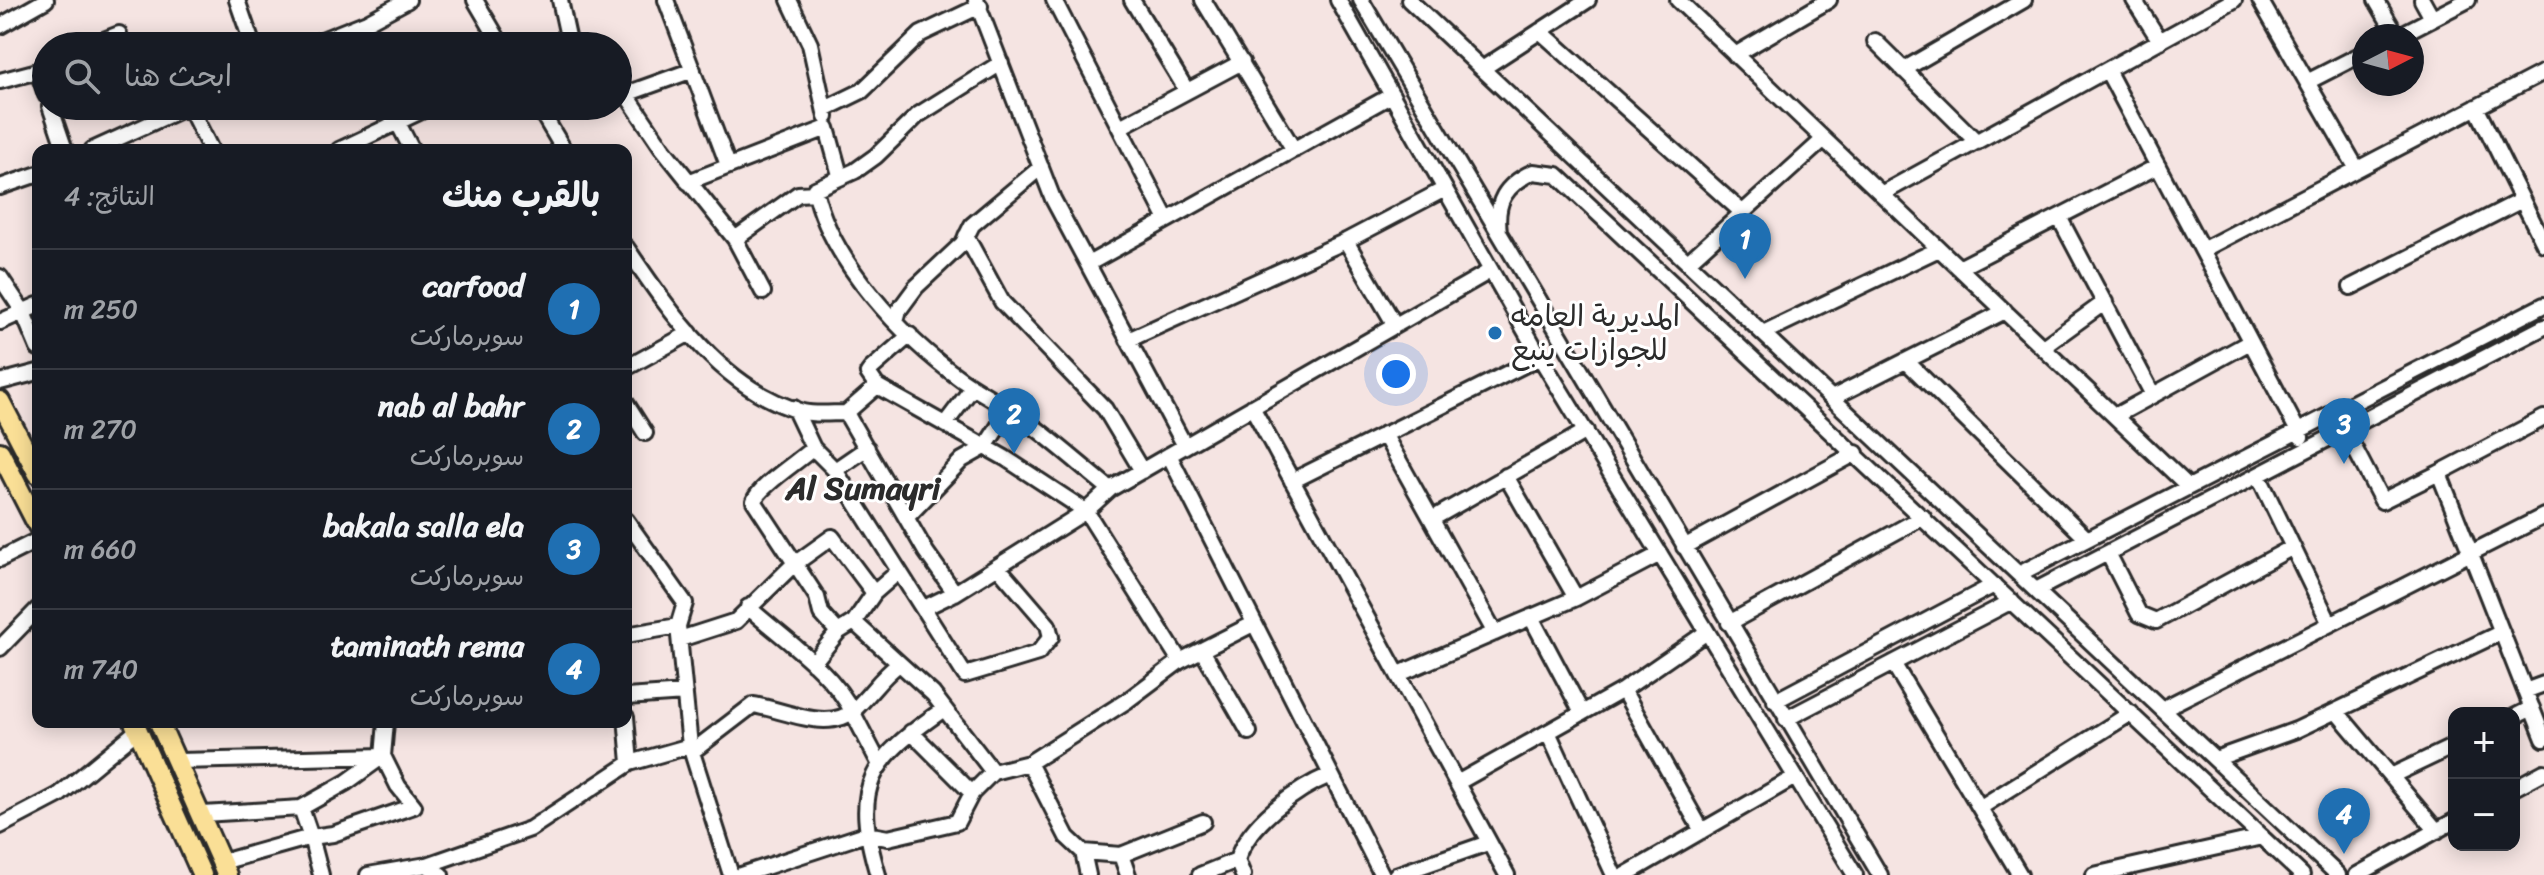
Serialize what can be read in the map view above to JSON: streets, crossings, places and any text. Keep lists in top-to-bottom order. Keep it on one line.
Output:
{"districts":["Al Sumayri"],"places":["المديرية العامه للجوازات ينبع"],"north":"right","page":{"search":"ابحث هنا","heading":["بالقرب منك","النتائج: 4"],"pins":["1","2","3","4"],"list":[{"mark":"1","name":"carfood","note":"سوبرماركت","value":"250 m"},{"mark":"2","name":"nab al bahr","note":"سوبرماركت","value":"270 m"},{"mark":"3","name":"bakala salla ela","note":"سوبرماركت","value":"660 m"},{"mark":"4","name":"taminath rema","note":"سوبرماركت","value":"740 m"}],"map_buttons":["+","−"]}}
